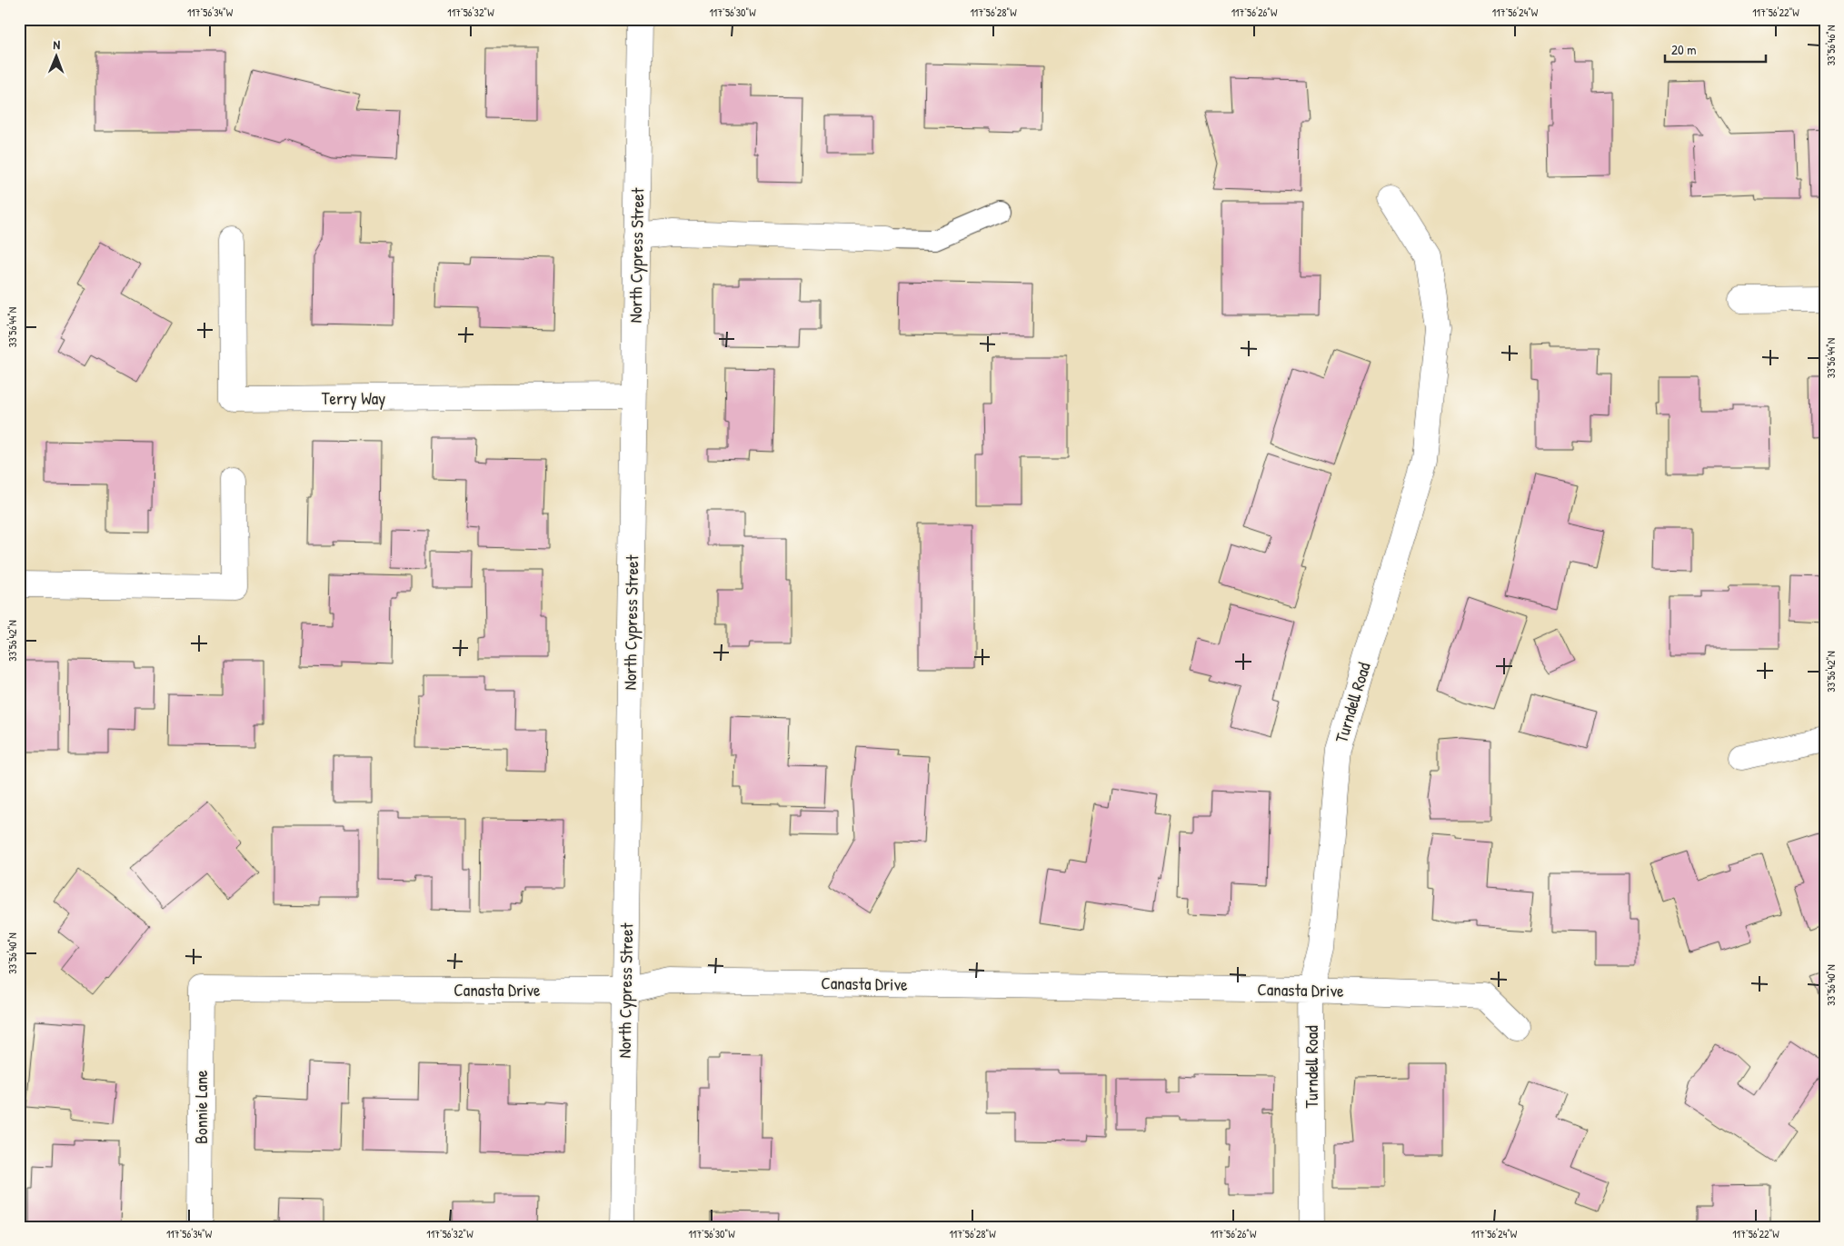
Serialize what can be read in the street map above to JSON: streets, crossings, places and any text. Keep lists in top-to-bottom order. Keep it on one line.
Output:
{"streets":{"street":["North Cypress Street","Terry Way","Turndell Road","Canasta Drive","Bonnie Lane"]},"crossings":[["North Cypress Street","Terry Way"],["North Cypress Street","Canasta Drive"],["Turndell Road","Canasta Drive"],["Canasta Drive","Bonnie Lane"]],"scale_bar":"20 m","north":"top","coordinates":["117°56'34\"W","117°56'32\"W","117°56'30\"W","117°56'28\"W","117°56'26\"W","117°56'24\"W","117°56'22\"W","33°56'46\"N","33°56'44\"N","33°56'42\"N","33°56'40\"N"]}
